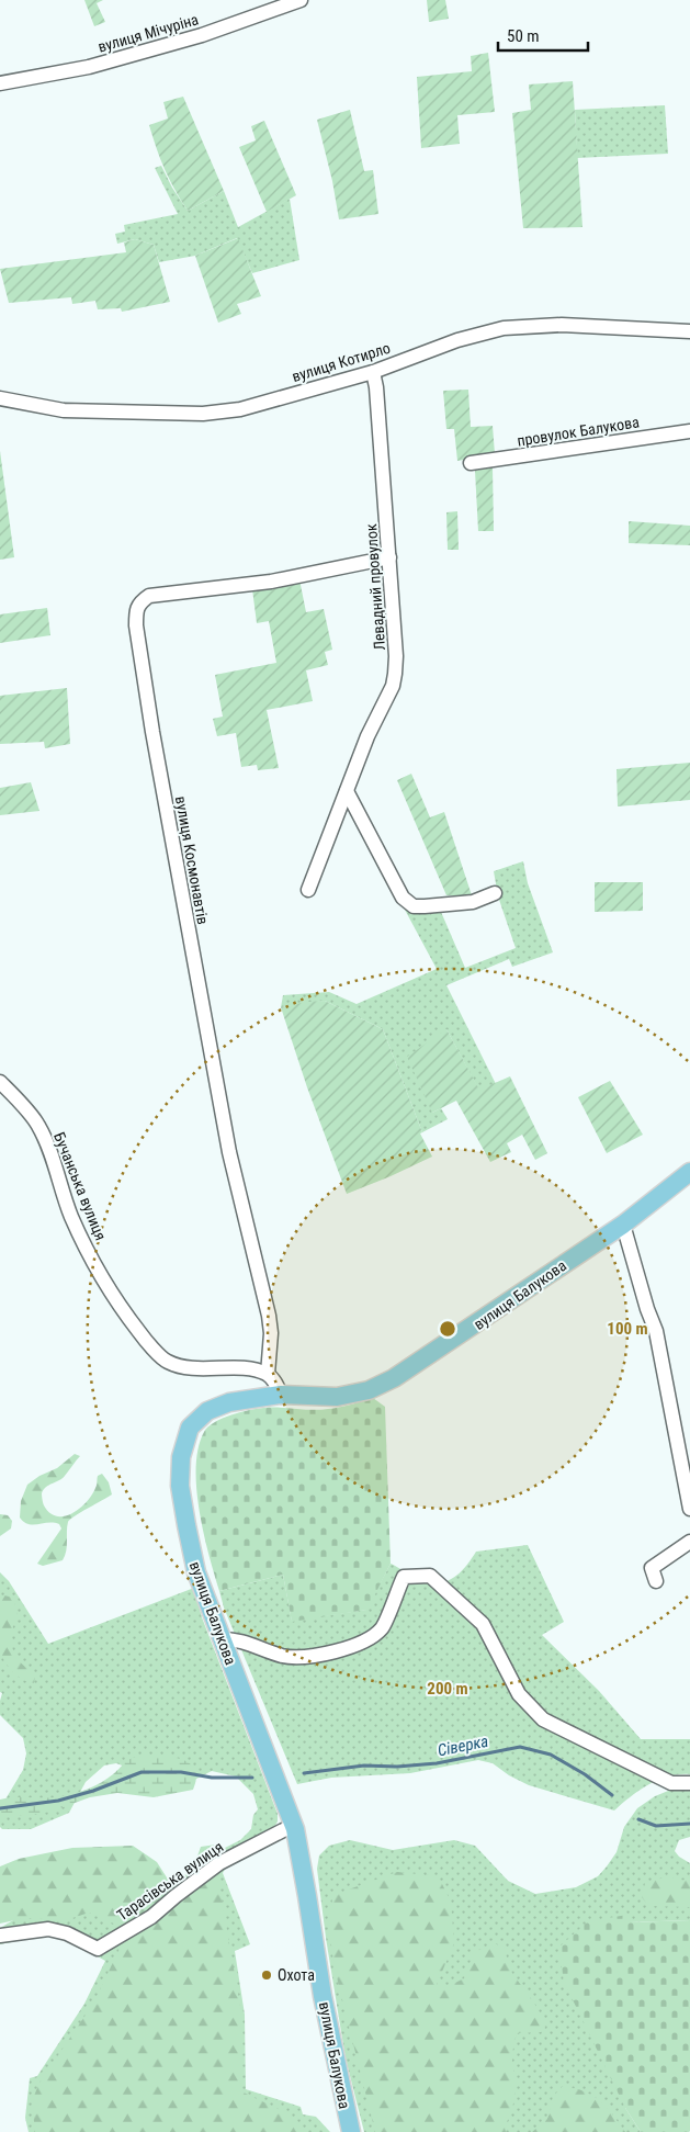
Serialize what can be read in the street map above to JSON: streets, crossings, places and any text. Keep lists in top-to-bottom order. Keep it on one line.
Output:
{"streets":{"main road":["вулиця Балукова"],"street":["вулиця Мічуріна","вулиця Котирло","провулок Балукова","Левадний провулок","вулиця Космонавтів","Бучанська вулиця","Тарасівська вулиця"]},"crossings":[["вулиця Котирло","Левадний провулок"],["Левадний провулок","вулиця Космонавтів"],["вулиця Космонавтів","Бучанська вулиця"],["вулиця Балукова","Тарасівська вулиця"]],"water":["Сіверка"],"places":["Охота"],"scale_bar":"50 m","rings":["100 m","200 m"]}
